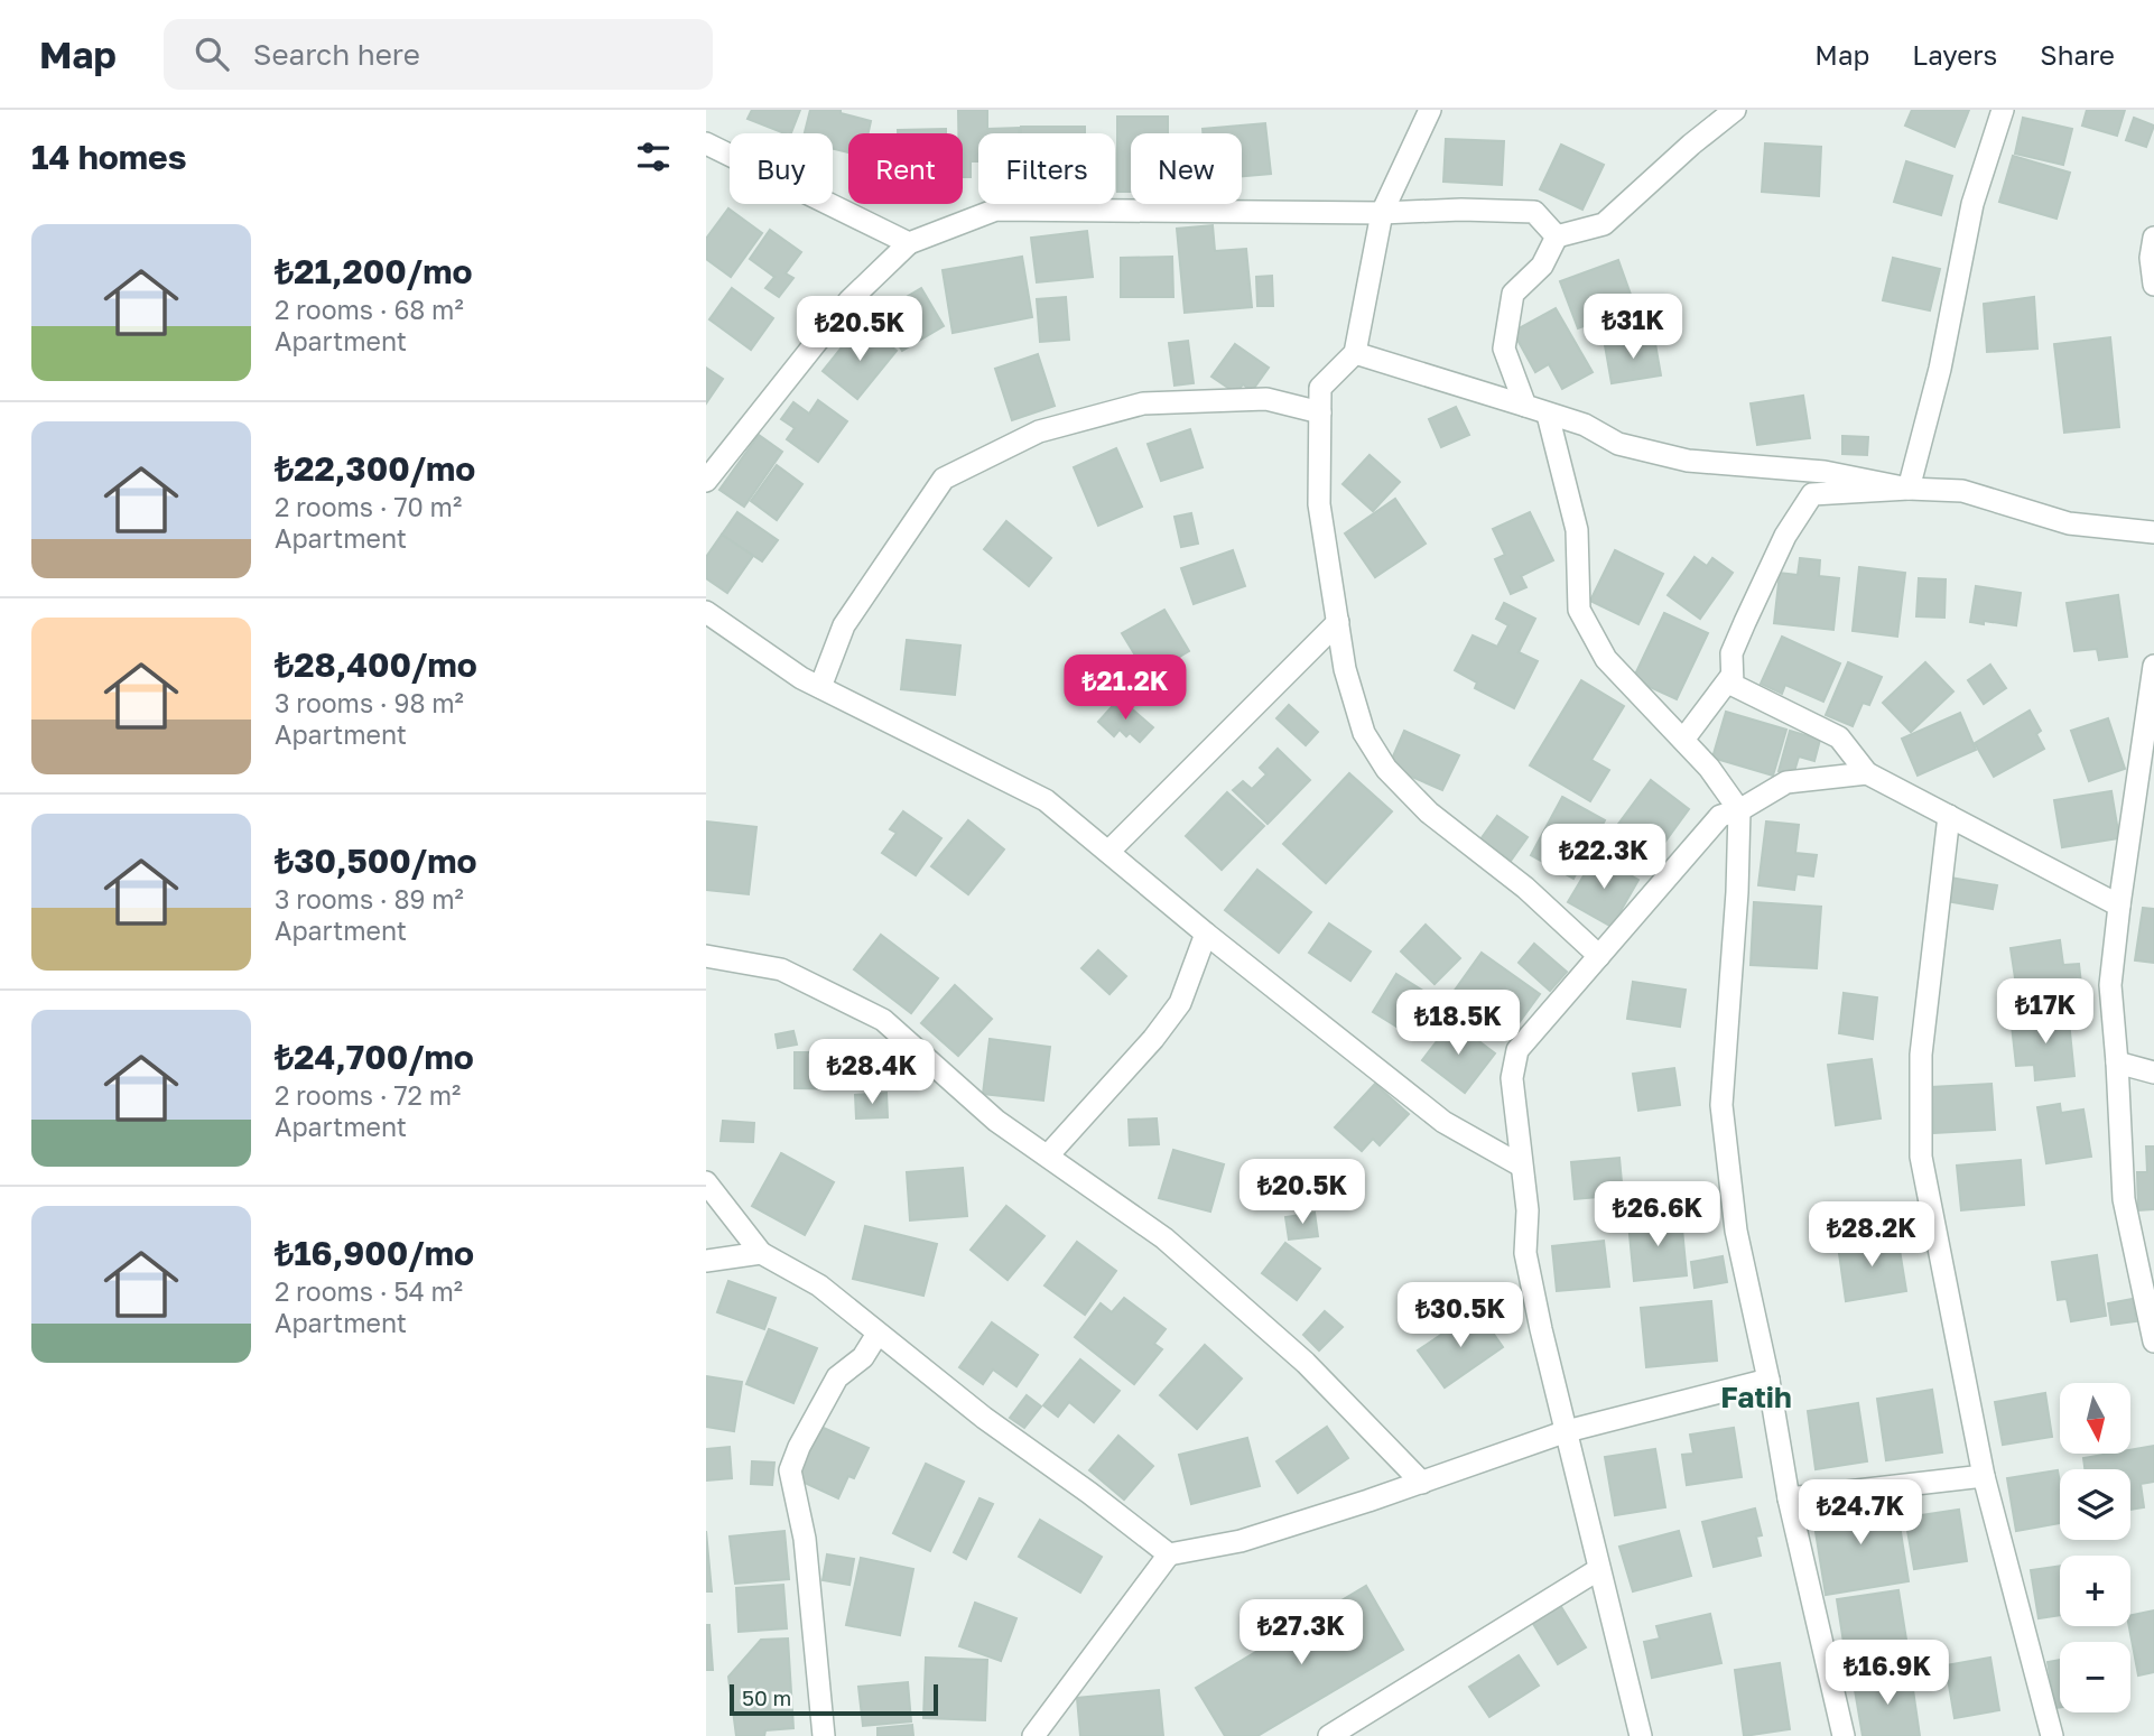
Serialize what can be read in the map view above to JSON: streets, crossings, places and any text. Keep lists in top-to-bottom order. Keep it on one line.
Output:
{"districts":["Fatih"],"scale_bar":"50 m","north":"bottom","page":{"header":"Map","search":"Search here","nav":["Map","Layers","Share"],"heading":"14 homes","chip":["Buy","Rent","Filters","New"],"list":[{"name":"₺21,200/mo","note":"2 rooms · 68 m² · Apartment"},{"name":"₺22,300/mo","note":"2 rooms · 70 m² · Apartment"},{"name":"₺28,400/mo","note":"3 rooms · 98 m² · Apartment"},{"name":"₺30,500/mo","note":"3 rooms · 89 m² · Apartment"},{"name":"₺24,700/mo","note":"2 rooms · 72 m² · Apartment"},{"name":"₺16,900/mo","note":"2 rooms · 54 m² · Apartment"}],"price":["₺31K","₺20.5K","₺21.2K","₺22.3K","₺17K","₺18.5K","₺28.4K","₺20.5K","₺26.6K","₺28.2K","₺30.5K","₺24.7K","₺27.3K","₺16.9K"],"map_buttons":["+","−"],"scale":"50 m"}}
